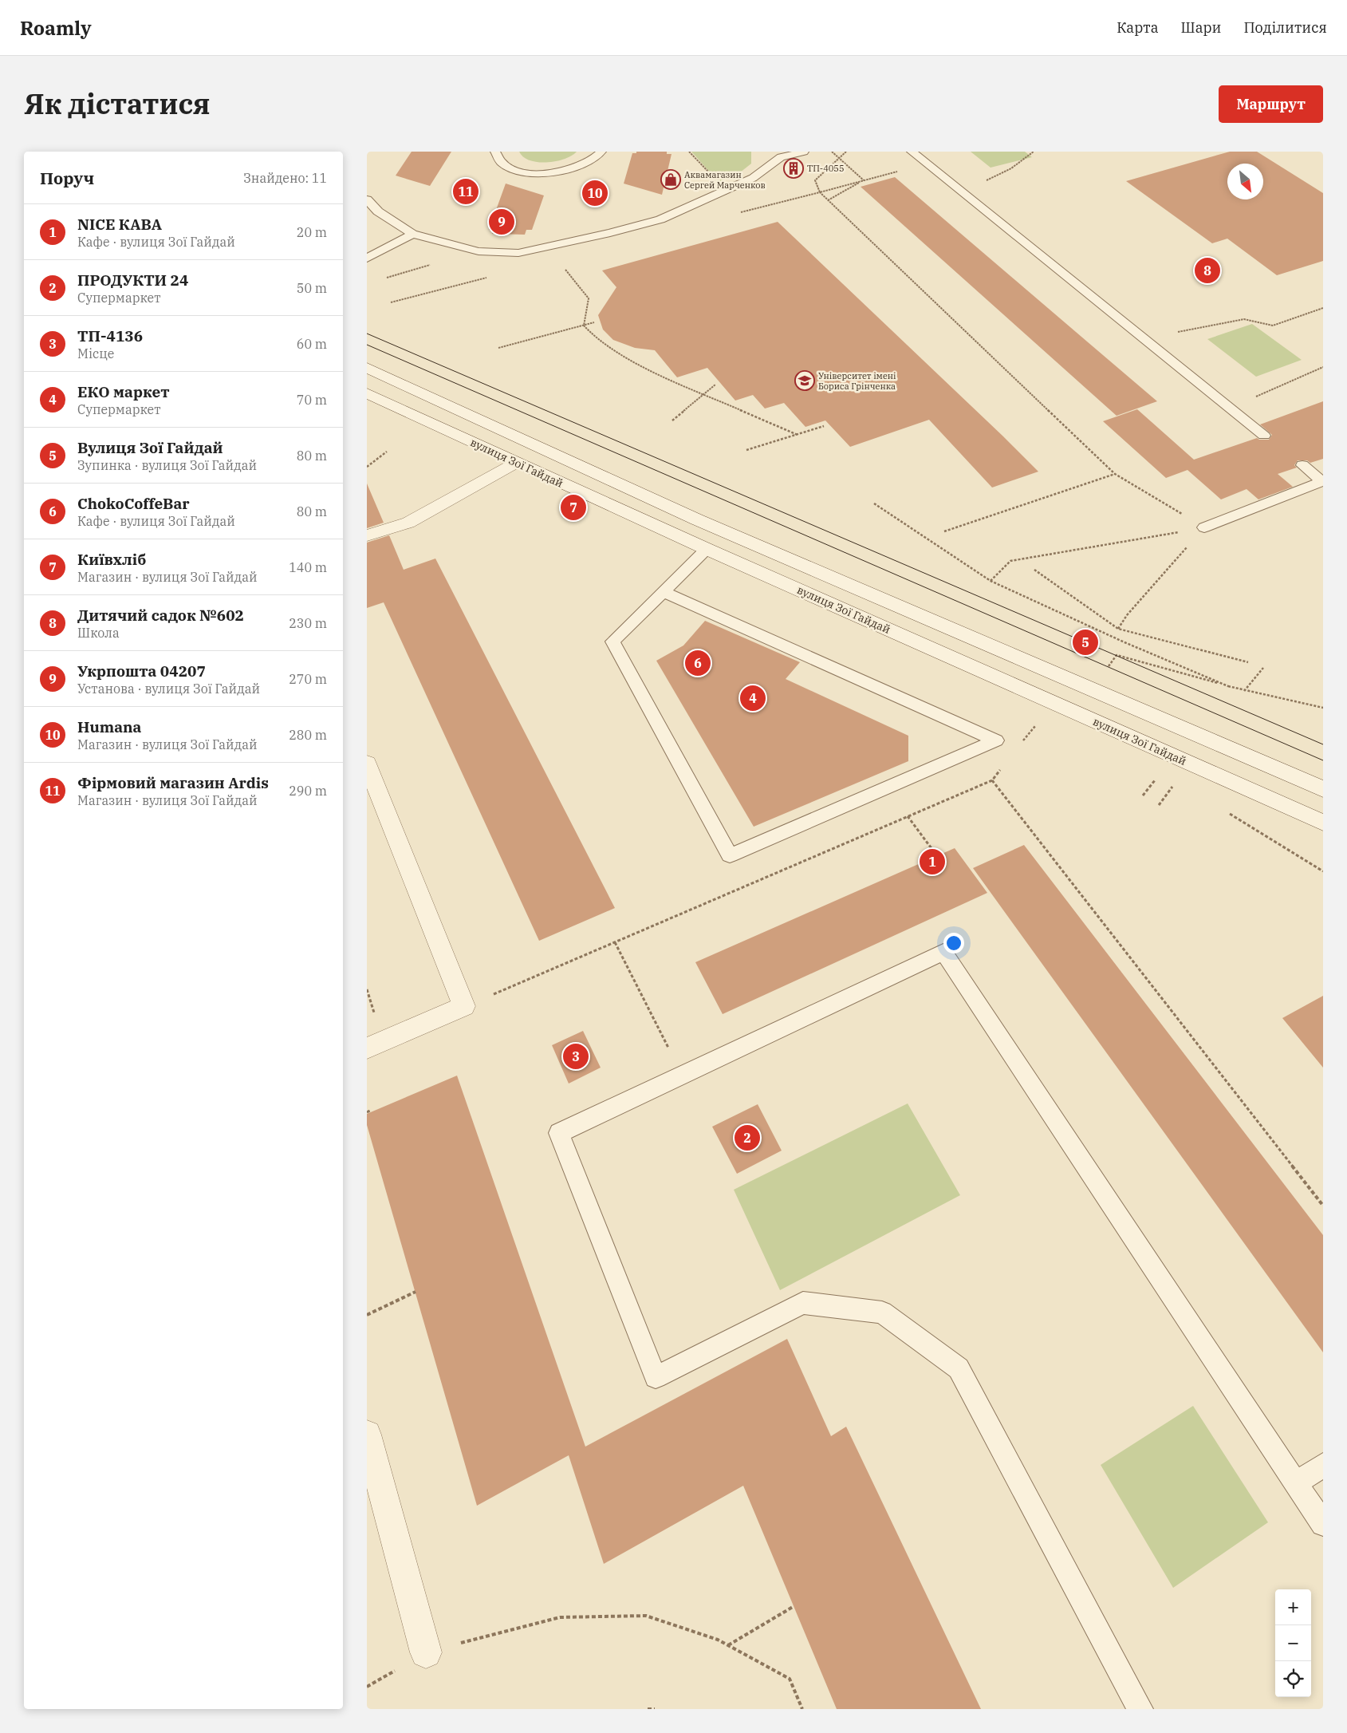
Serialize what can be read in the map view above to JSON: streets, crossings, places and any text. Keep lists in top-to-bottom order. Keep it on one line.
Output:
{"streets":{"main road":["вулиця Зої Гайдай"]},"places":{"building":["ТП-4055"],"shop":["Аквамагазин Сергей Марченков"],"school or university":["Університет імені Бориса Грінченка"]},"north":"bottom right","page":{"header":"Roamly","nav":["Карта","Шари","Поділитися"],"title":"Як дістатися","buttons":"Маршрут","heading":["Поруч","Знайдено: 11"],"pins":["11","10","9","8","7","5","6","4","1","3","2"],"list":[{"mark":"1","name":"NICE КАВА","note":"Кафе · вулиця Зої Гайдай","value":"20 m"},{"mark":"2","name":"ПРОДУКТИ 24","note":"Супермаркет","value":"50 m"},{"mark":"3","name":"ТП-4136","note":"Місце","value":"60 m"},{"mark":"4","name":"ЕКО маркет","note":"Супермаркет","value":"70 m"},{"mark":"5","name":"Вулиця Зої Гайдай","note":"Зупинка · вулиця Зої Гайдай","value":"80 m"},{"mark":"6","name":"ChokoCoffeBar","note":"Кафе · вулиця Зої Гайдай","value":"80 m"},{"mark":"7","name":"Київхліб","note":"Магазин · вулиця Зої Гайдай","value":"140 m"},{"mark":"8","name":"Дитячий садок №602","note":"Школа","value":"230 m"},{"mark":"9","name":"Укрпошта 04207","note":"Установа · вулиця Зої Гайдай","value":"270 m"},{"mark":"10","name":"Humana","note":"Магазин · вулиця Зої Гайдай","value":"280 m"},{"mark":"11","name":"Фірмовий магазин Ardis","note":"Магазин · вулиця Зої Гайдай","value":"290 m"}],"map_buttons":["+","−"]}}
